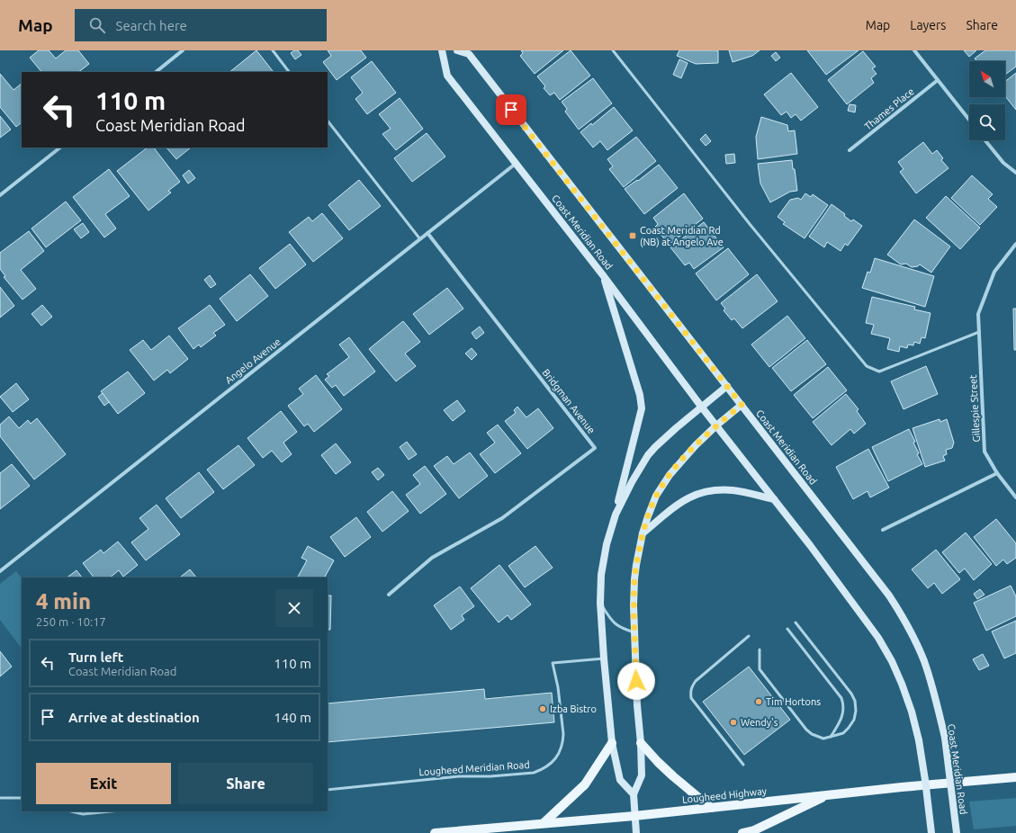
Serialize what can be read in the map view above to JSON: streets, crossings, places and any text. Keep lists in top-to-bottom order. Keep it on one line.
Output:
{"streets":{"main road":["Coast Meridian Road","Lougheed Highway"],"street":["Thames Place","Angelo Avenue","Bridgman Avenue","Gillespie Street"],"lane":["Lougheed Meridian Road"]},"crossings":[["Coast Meridian Road","Angelo Avenue"],["Angelo Avenue","Bridgman Avenue"]],"places":{"transit":["Coast Meridian Rd (NB) at Angelo Ave"],"other":["Tim Hortons","Izba Bistro","Wendy's"]},"north":"top left","page":{"header":"Map","search":"Search here","nav":["Map","Layers","Share"],"turn":["110 m","Coast Meridian Road"],"heading":["4 min","250 m · 10:17"],"list":[{"name":"Turn left","note":"Coast Meridian Road","value":"110 m"},{"name":"Arrive at destination","value":"140 m"}],"buttons":["Exit","Share"]}}
